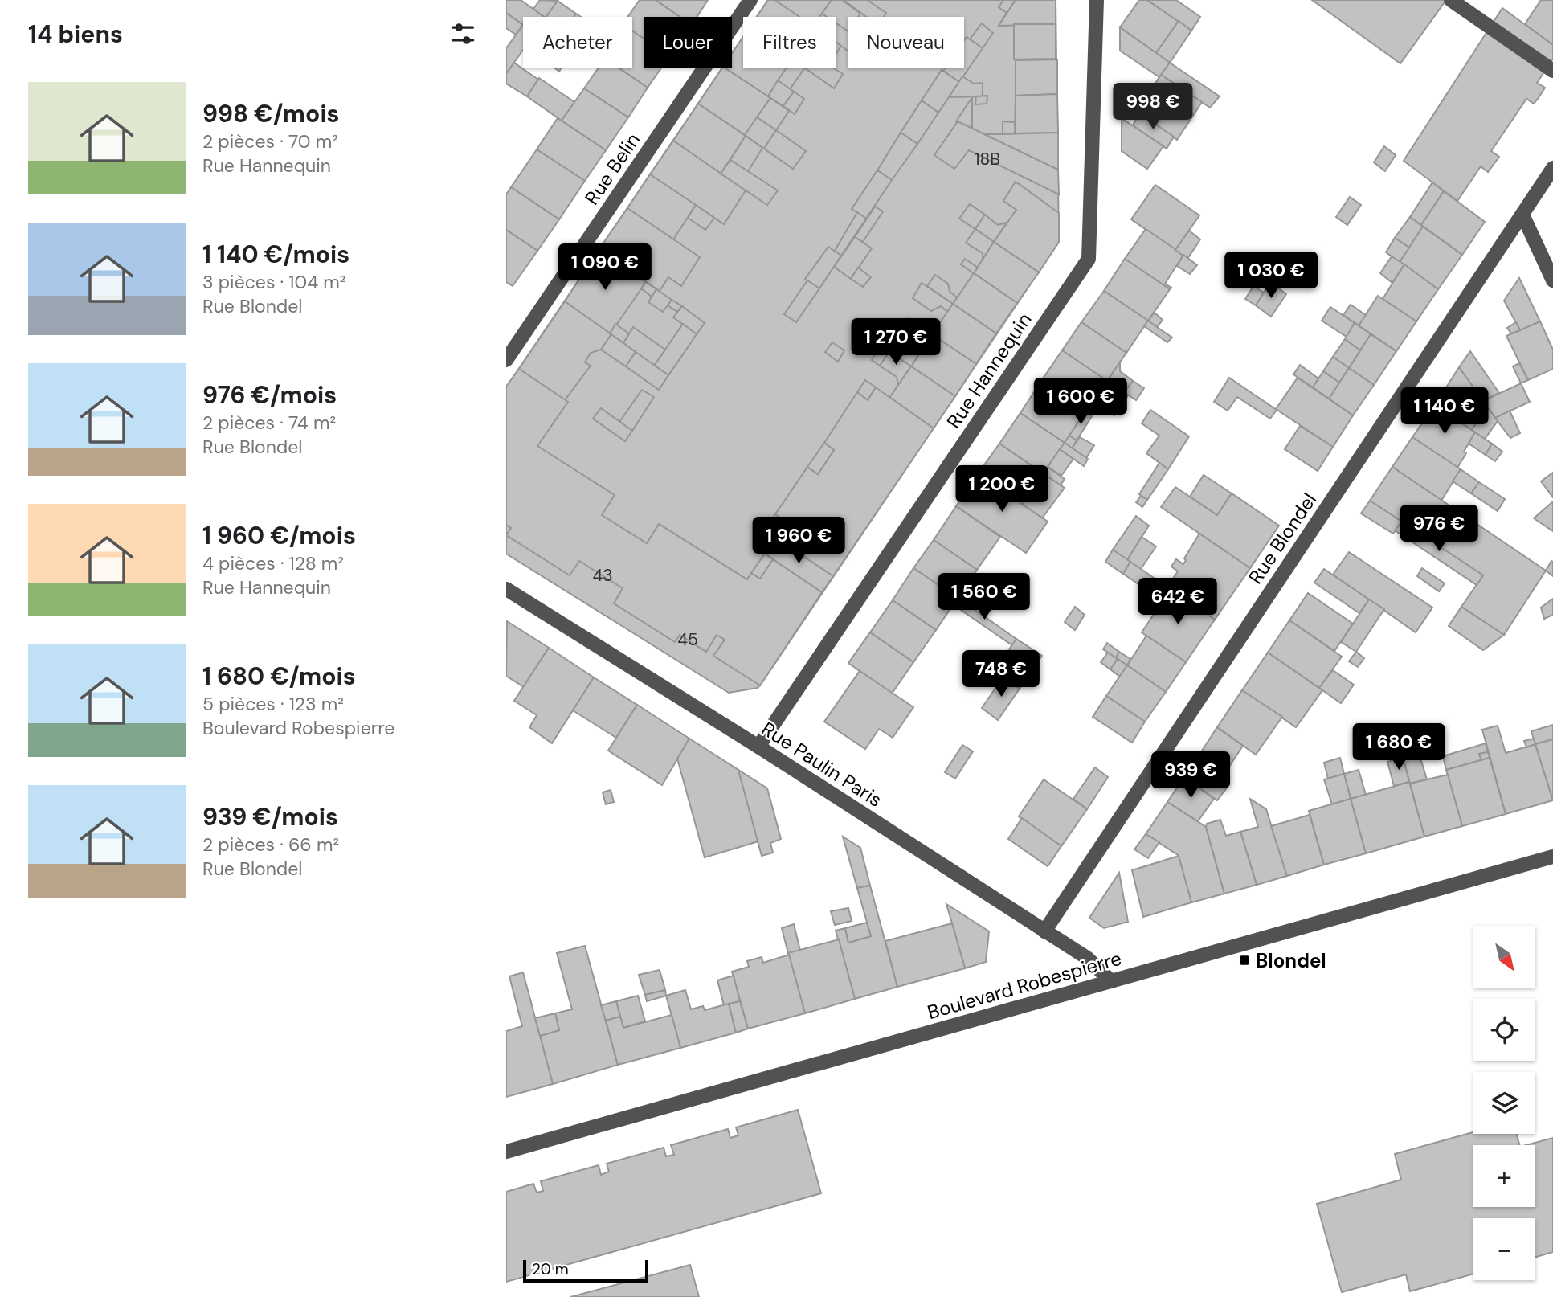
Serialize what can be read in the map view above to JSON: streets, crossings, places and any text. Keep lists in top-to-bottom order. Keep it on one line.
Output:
{"streets":{"street":["Rue Belin","Rue Hannequin","Rue Blondel","Rue Paulin Paris","Boulevard Robespierre"]},"crossings":[["Rue Hannequin","Rue Paulin Paris"],["Rue Blondel","Rue Paulin Paris"],["Rue Paulin Paris","Boulevard Robespierre"]],"places":{"transit":["Blondel"]},"house_numbers":["18B","43","45"],"scale_bar":"20 m","north":"bottom right","page":{"heading":"14 biens","chip":["Acheter","Louer","Filtres","Nouveau"],"list":[{"name":"998 €/mois","note":"2 pièces · 70 m² · Rue Hannequin"},{"name":"1 140 €/mois","note":"3 pièces · 104 m² · Rue Blondel"},{"name":"976 €/mois","note":"2 pièces · 74 m² · Rue Blondel"},{"name":"1 960 €/mois","note":"4 pièces · 128 m² · Rue Hannequin"},{"name":"1 680 €/mois","note":"5 pièces · 123 m² · Boulevard Robespierre"},{"name":"939 €/mois","note":"2 pièces · 66 m² · Rue Blondel"}],"price":["998 €","1 090 €","1 030 €","1 270 €","1 600 €","1 140 €","1 200 €","976 €","1 960 €","1 560 €","642 €","748 €","1 680 €","939 €"],"map_buttons":["+","−"],"scale":"20 m"}}
